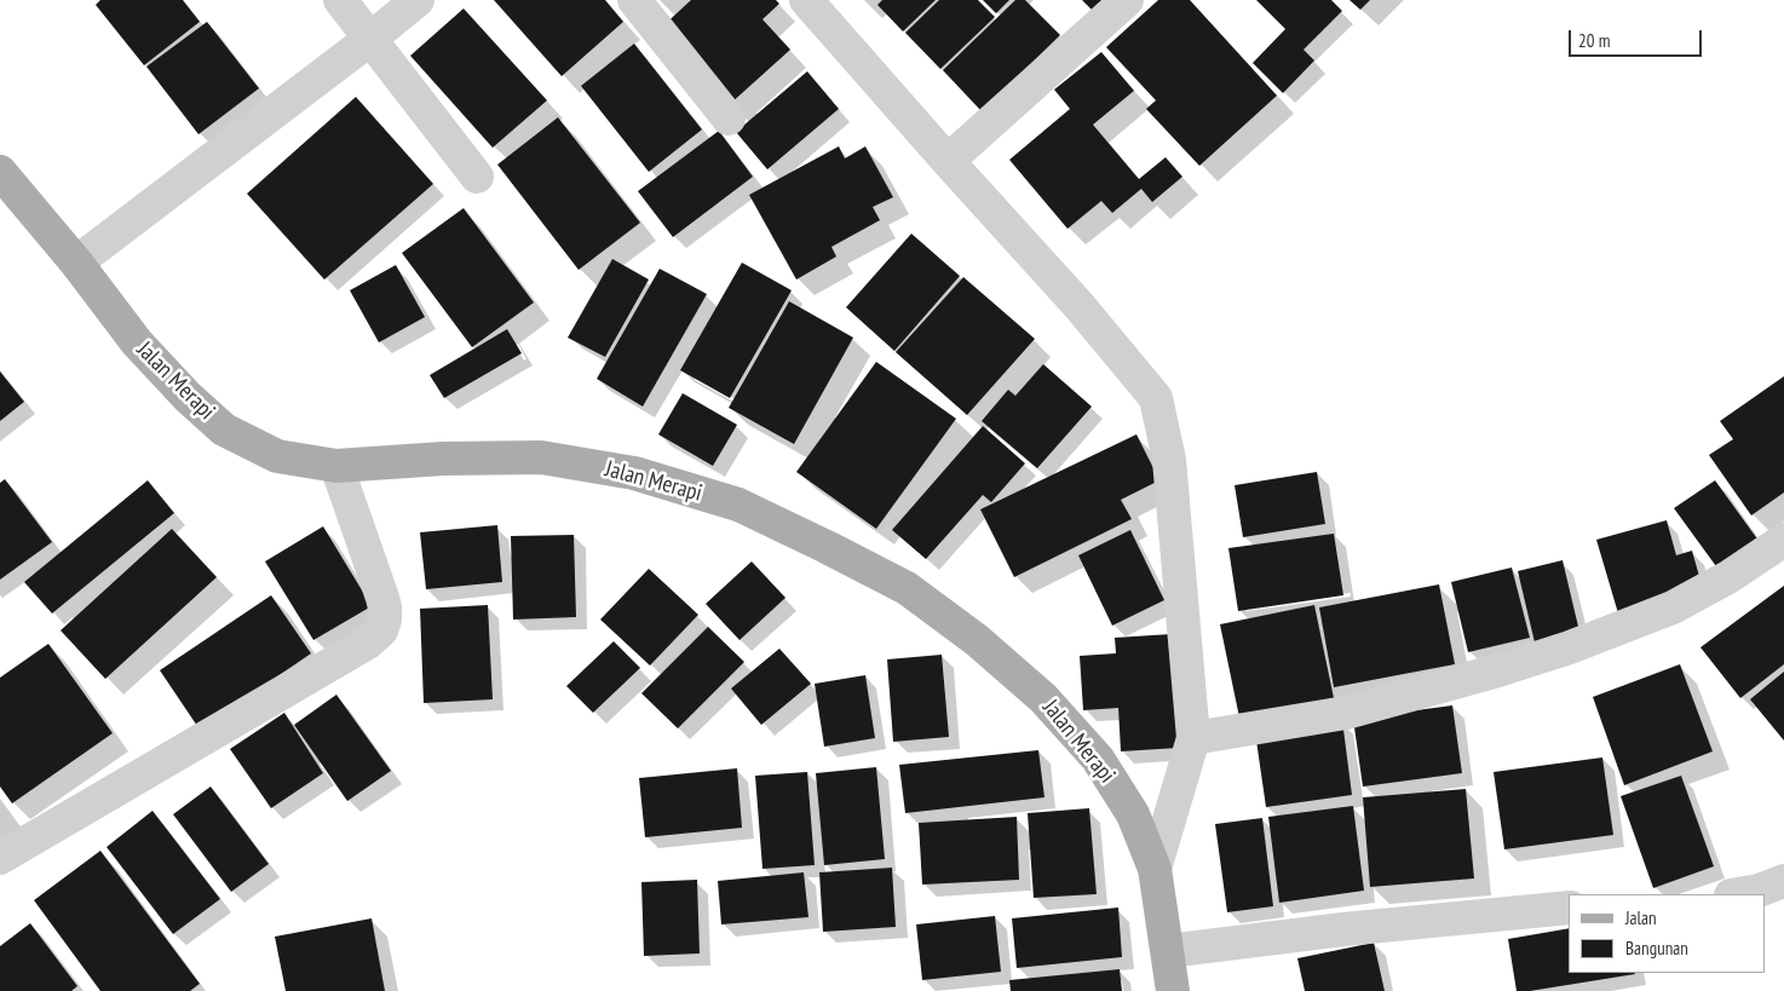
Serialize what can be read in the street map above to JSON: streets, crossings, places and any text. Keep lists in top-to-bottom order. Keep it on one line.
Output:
{"streets":{"main road":["Jalan Merapi"]},"legend":["Jalan","Bangunan"],"scale_bar":"20 m"}
